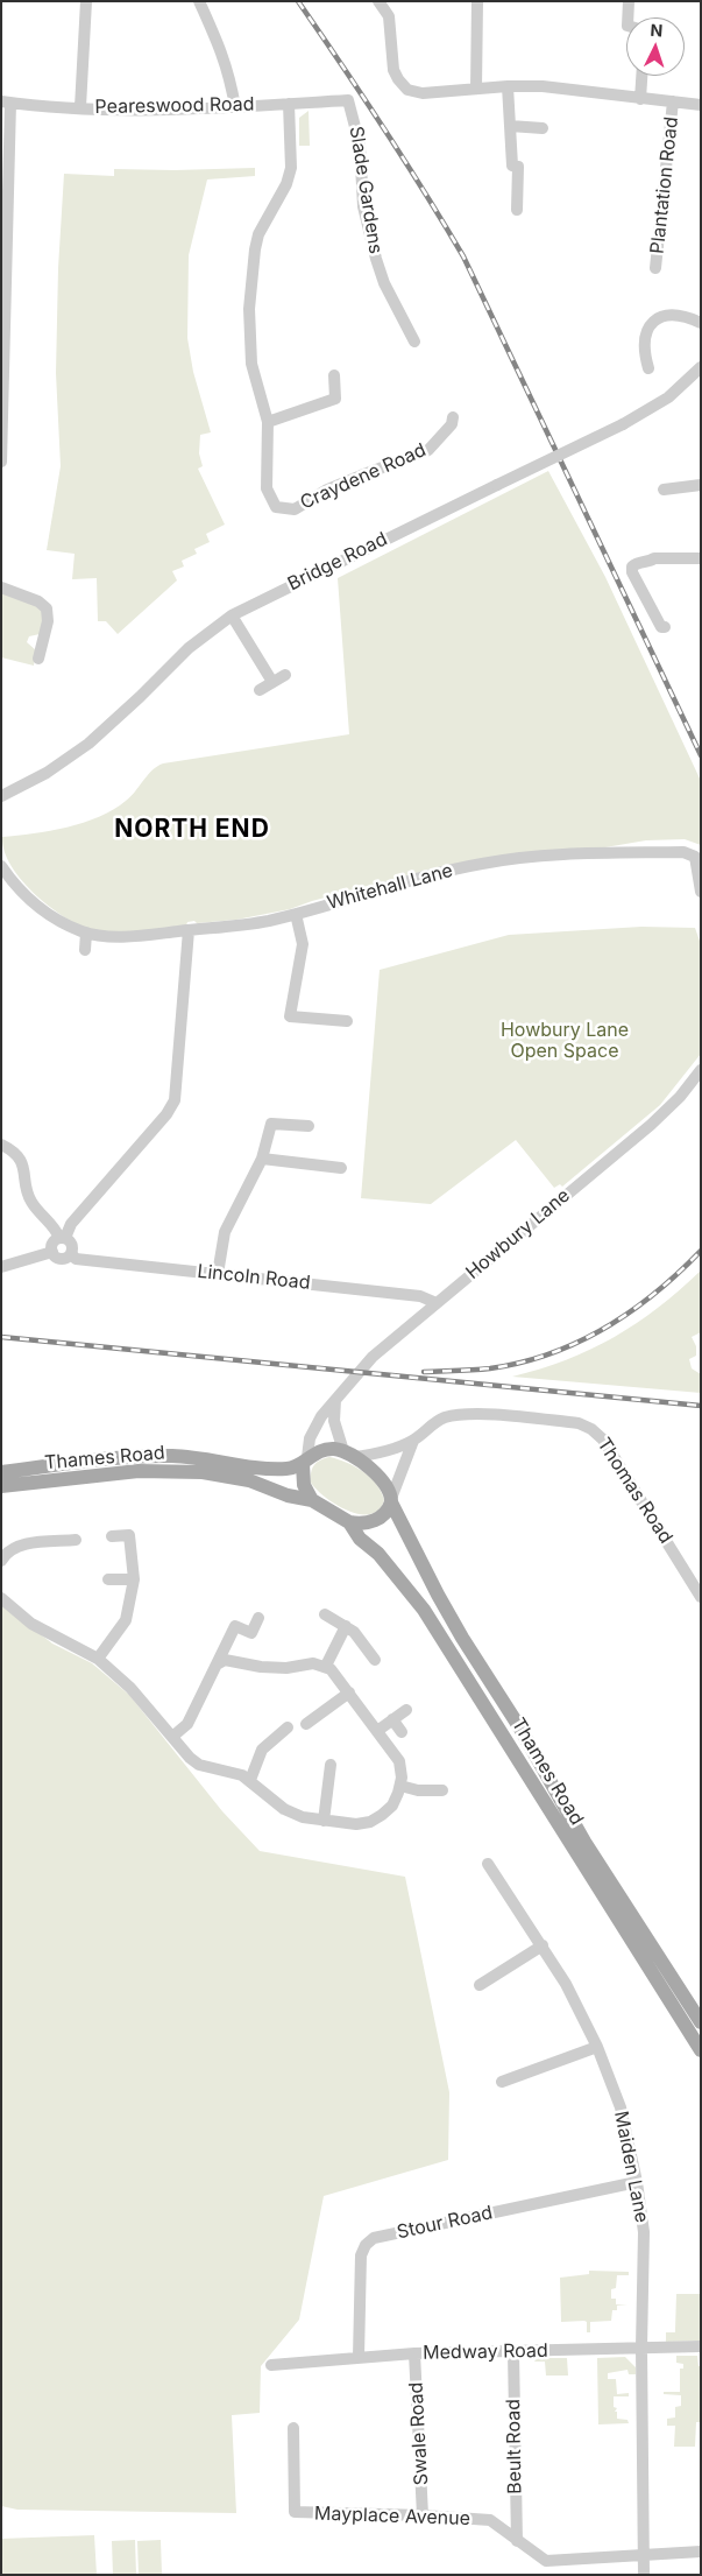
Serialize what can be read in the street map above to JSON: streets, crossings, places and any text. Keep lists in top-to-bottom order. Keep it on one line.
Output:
{"streets":{"main road":["Thames Road"],"street":["Peareswood Road","Plantation Road","Slade Gardens","Craydene Road","Bridge Road","Whitehall Lane","Howbury Lane","Lincoln Road","Thomas Road","Maiden Lane","Stour Road","Medway Road","Swale Road","Beult Road","Mayplace Avenue"]},"crossings":[["Peareswood Road","Slade Gardens"],["Peareswood Road","Craydene Road"],["Howbury Lane","Lincoln Road"],["Howbury Lane","Thames Road"],["Howbury Lane","Thomas Road"],["Thames Road","Thomas Road"],["Maiden Lane","Stour Road"],["Maiden Lane","Medway Road"],["Maiden Lane","Mayplace Avenue"],["Stour Road","Medway Road"],["Medway Road","Swale Road"],["Medway Road","Beult Road"],["Swale Road","Mayplace Avenue"],["Beult Road","Mayplace Avenue"]],"districts":["NORTH END"],"parks":["Howbury Lane Open Space"],"north":"top"}
